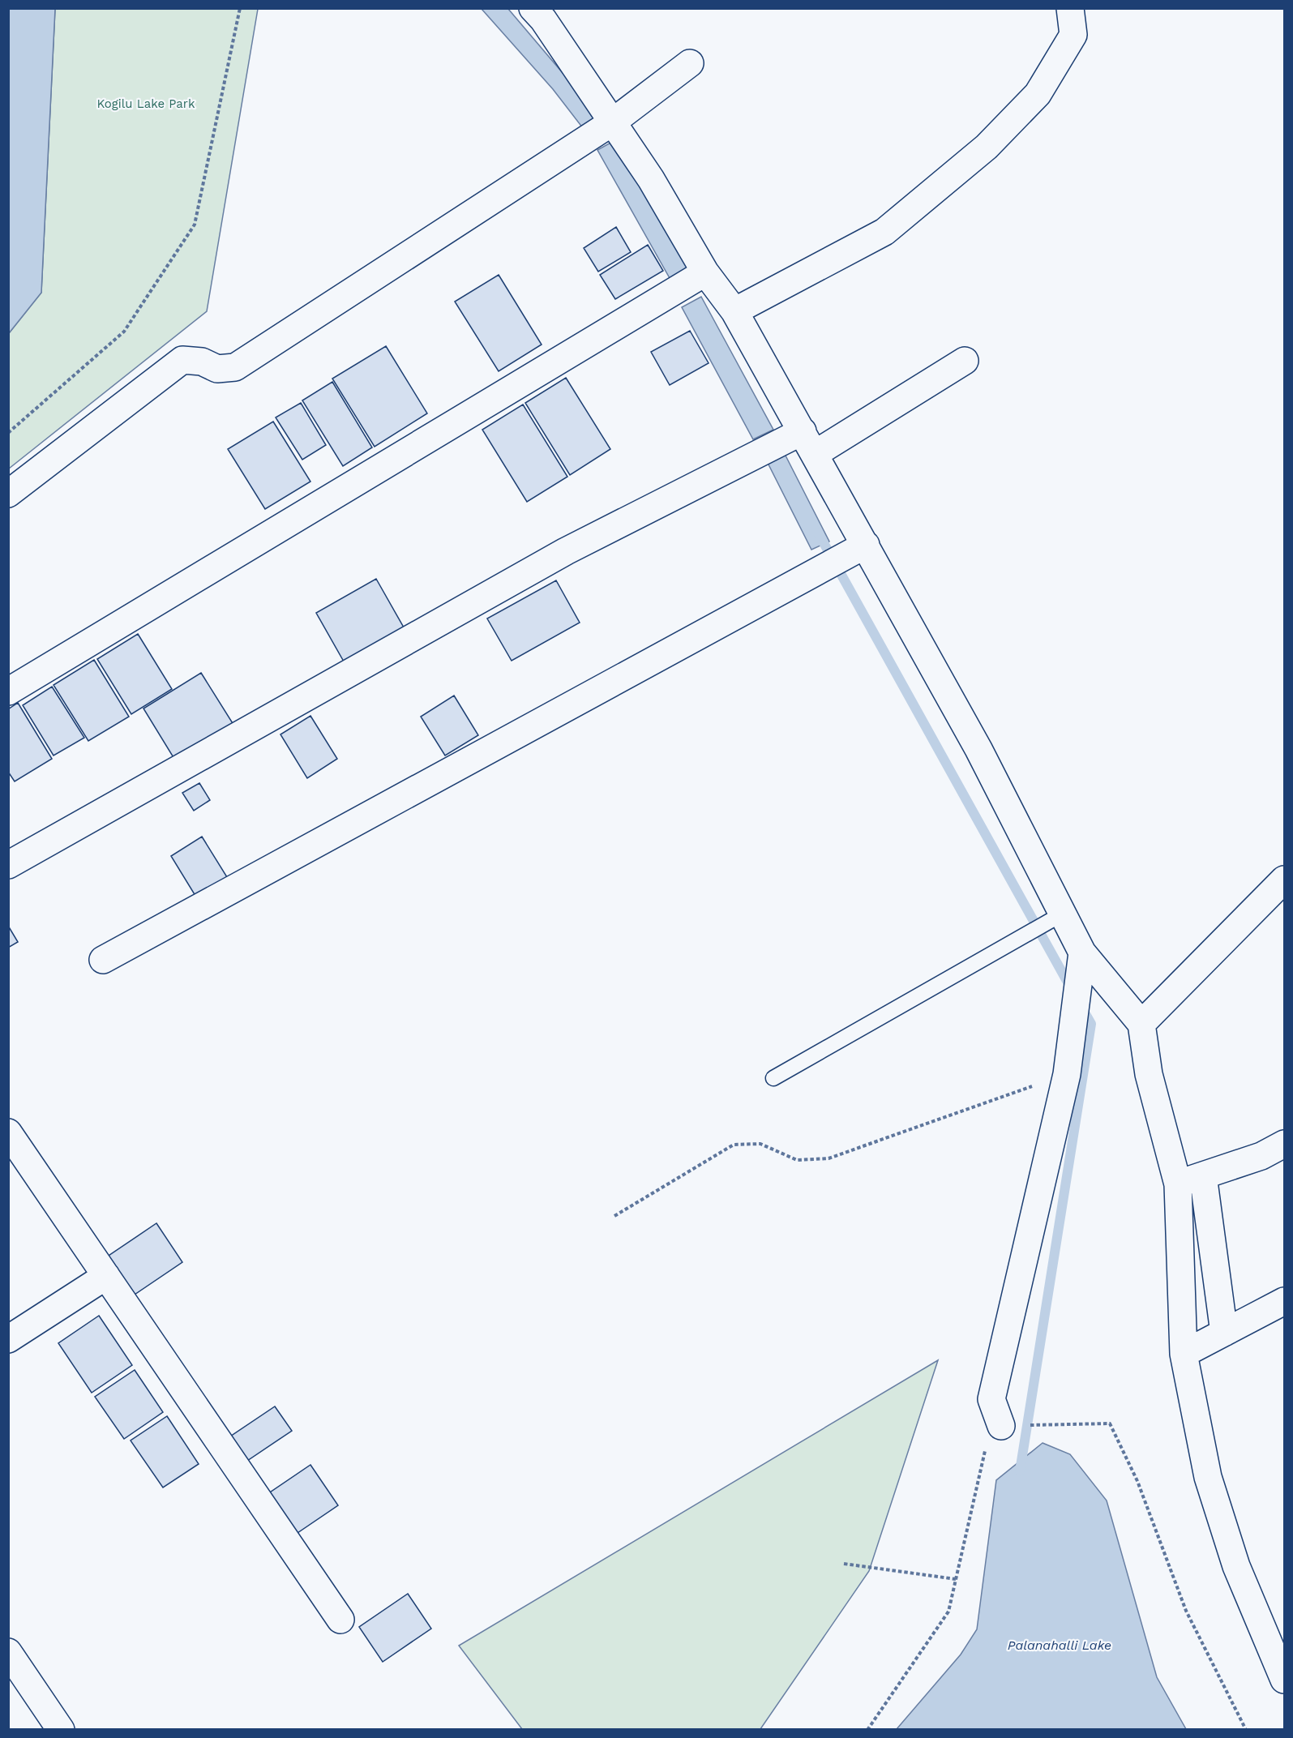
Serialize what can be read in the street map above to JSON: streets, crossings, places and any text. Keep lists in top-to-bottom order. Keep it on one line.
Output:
{"water":["Palanahalli Lake"],"parks":["Kogilu Lake Park"]}
